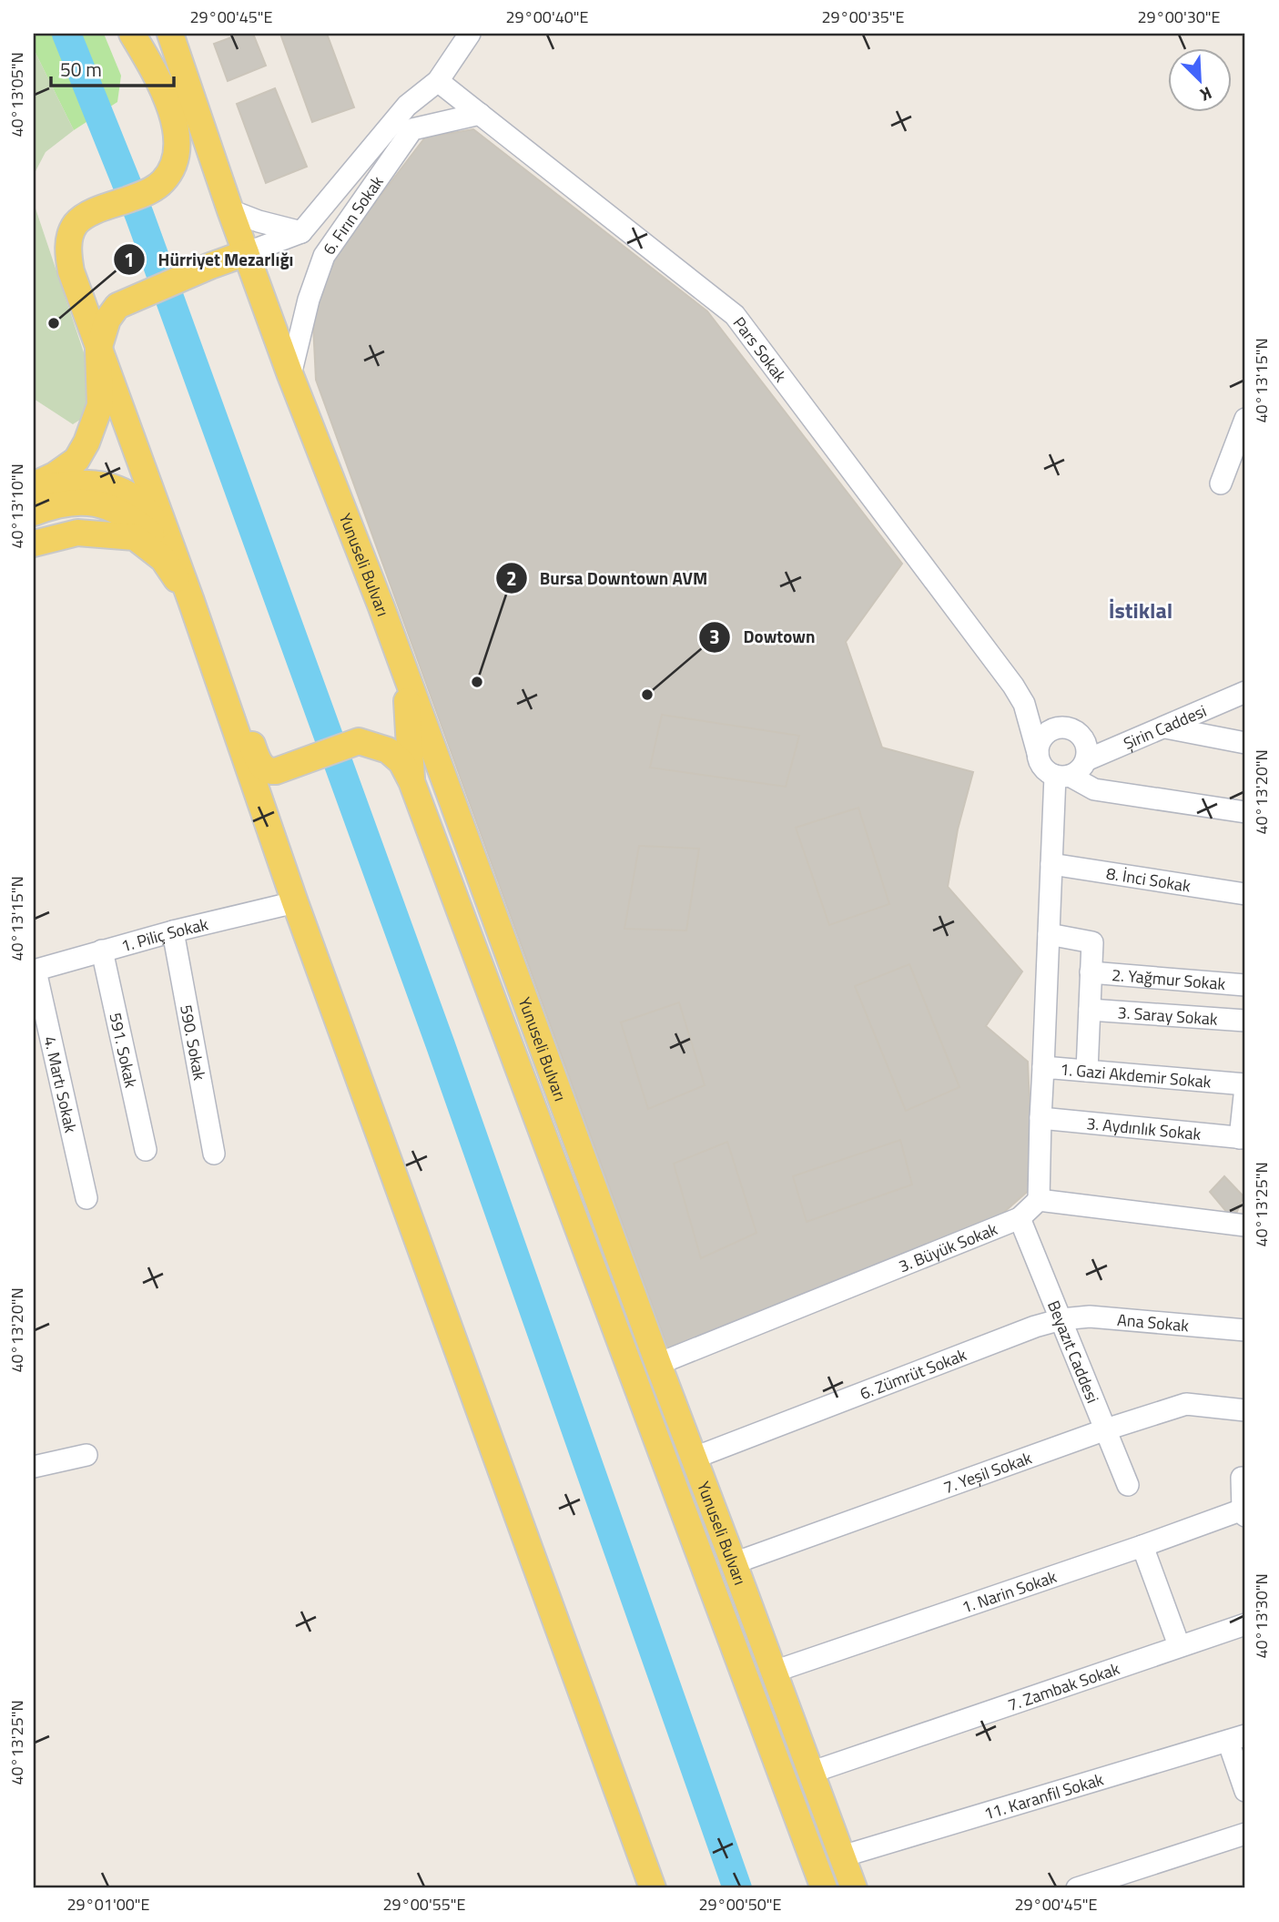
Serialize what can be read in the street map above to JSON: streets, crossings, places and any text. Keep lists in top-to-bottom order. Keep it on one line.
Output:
{"streets":{"main road":["Yunuseli Bulvarı"],"street":["6. Fırın Sokak","Pars Sokak","Şirin Caddesi","8. İnci Sokak","1. Piliç Sokak","2. Yağmur Sokak","3. Saray Sokak","590. Sokak","591. Sokak","1. Gazi Akdemir Sokak","4. Martı Sokak","3. Aydınlık Sokak","3. Büyük Sokak","Ana Sokak","Beyazıt Caddesi","6. Zümrüt Sokak","7. Yeşil Sokak","1. Narin Sokak","7. Zambak Sokak","11. Karanfil Sokak"]},"crossings":[["6. Fırın Sokak","Pars Sokak"],["6. Fırın Sokak","Yunuseli Bulvarı"],["Yunuseli Bulvarı","3. Büyük Sokak"],["Yunuseli Bulvarı","6. Zümrüt Sokak"],["Yunuseli Bulvarı","7. Yeşil Sokak"],["Yunuseli Bulvarı","1. Narin Sokak"],["Yunuseli Bulvarı","7. Zambak Sokak"],["Yunuseli Bulvarı","11. Karanfil Sokak"],["1. Piliç Sokak","590. Sokak"],["1. Piliç Sokak","591. Sokak"],["1. Piliç Sokak","4. Martı Sokak"],["2. Yağmur Sokak","3. Saray Sokak"],["2. Yağmur Sokak","1. Gazi Akdemir Sokak"],["1. Gazi Akdemir Sokak","3. Aydınlık Sokak"],["1. Gazi Akdemir Sokak","3. Büyük Sokak"],["3. Büyük Sokak","Beyazıt Caddesi"],["Ana Sokak","Beyazıt Caddesi"],["Ana Sokak","6. Zümrüt Sokak"],["Beyazıt Caddesi","6. Zümrüt Sokak"],["Beyazıt Caddesi","7. Yeşil Sokak"]],"districts":["İstiklal"],"places":["Hürriyet Mezarlığı","Bursa Downtown AVM","Dowtown"],"scale_bar":"50 m","north":"bottom right","coordinates":["29°00'45\"E","29°00'40\"E","29°00'35\"E","29°00'30\"E","40°13'05\"N","40°13'15\"N","40°13'10\"N","40°13'20\"N","40°13'25\"N","40°13'30\"N","29°01'00\"E","29°00'55\"E","29°00'50\"E"]}
